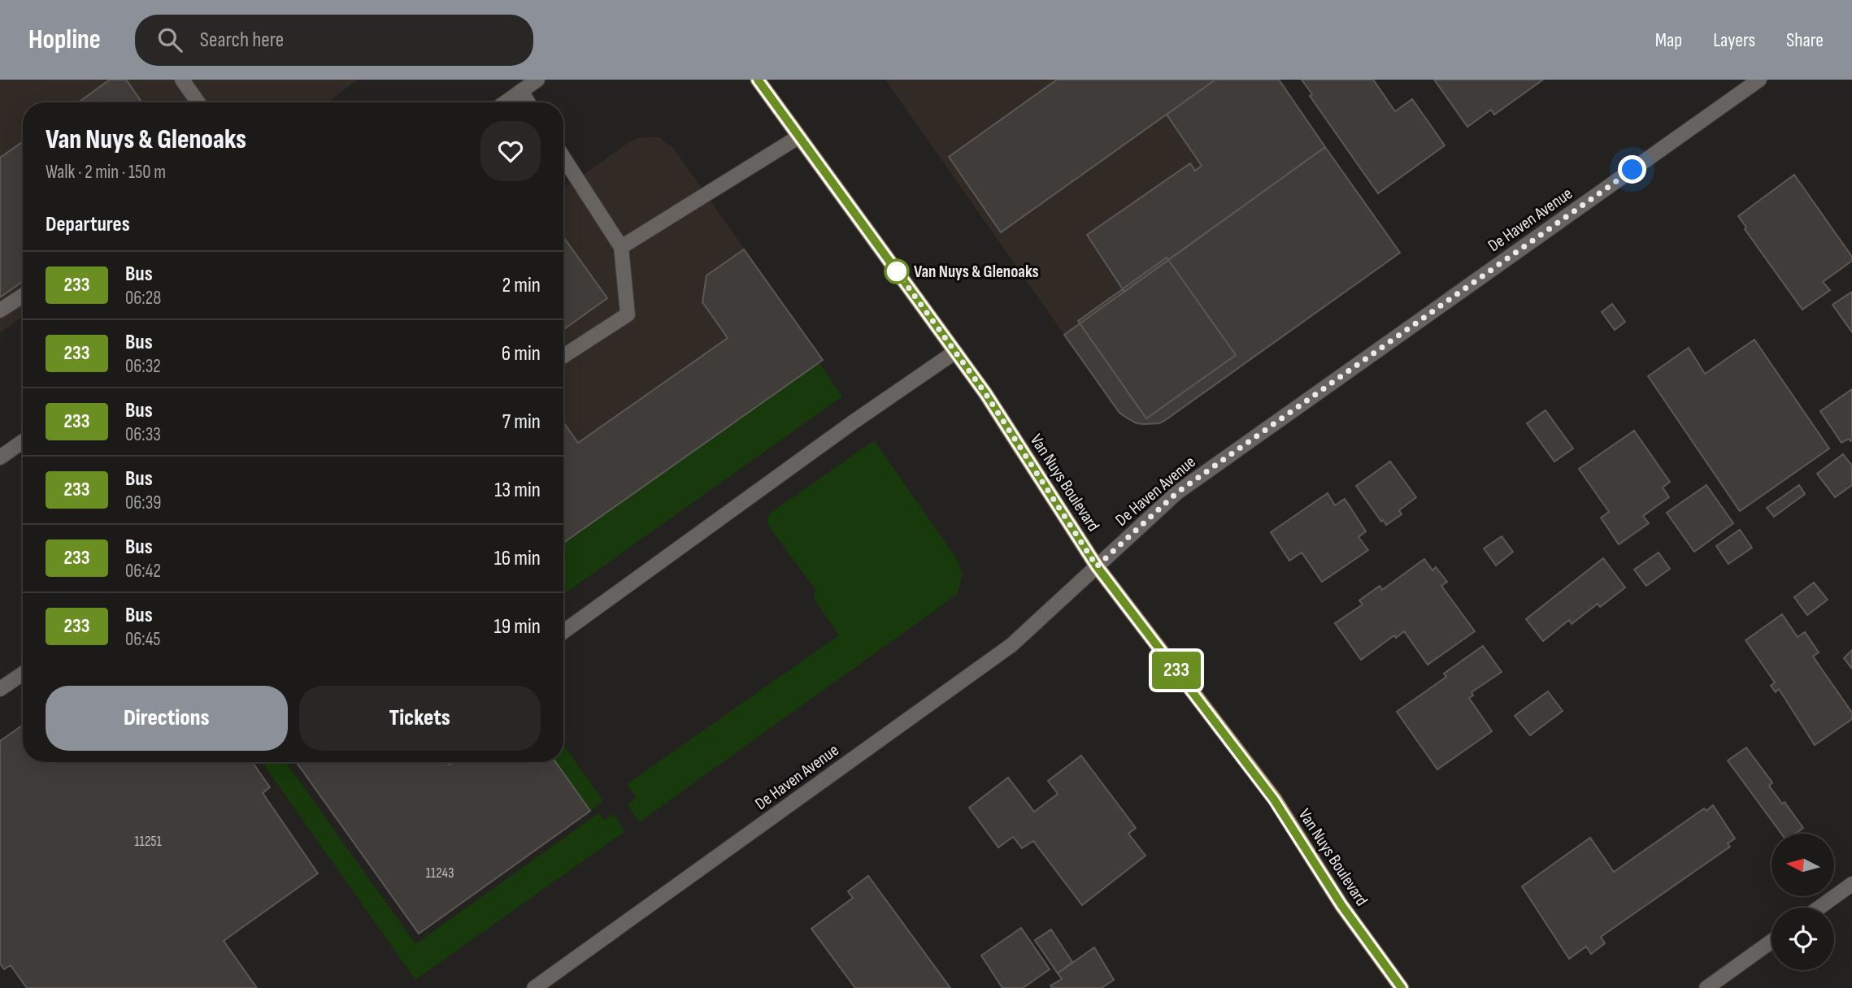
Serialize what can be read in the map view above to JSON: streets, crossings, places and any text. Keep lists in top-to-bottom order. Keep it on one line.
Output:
{"streets":{"main road":["Van Nuys Boulevard"],"street":["De Haven Avenue"]},"crossings":[["De Haven Avenue","Van Nuys Boulevard"]],"places":["Van Nuys & Glenoaks"],"lines":["bus line 233"],"house_numbers":["11251","11243"],"north":"left","page":{"header":"Hopline","search":"Search here","nav":["Map","Layers","Share"],"on_map":"233","heading":[["Van Nuys & Glenoaks","Walk · 2 min · 150 m"],"Departures"],"list":[{"mark":"233","name":"Bus","note":"06:28","value":"2 min"},{"mark":"233","name":"Bus","note":"06:32","value":"6 min"},{"mark":"233","name":"Bus","note":"06:33","value":"7 min"},{"mark":"233","name":"Bus","note":"06:39","value":"13 min"},{"mark":"233","name":"Bus","note":"06:42","value":"16 min"},{"mark":"233","name":"Bus","note":"06:45","value":"19 min"}],"buttons":["Directions","Tickets"]}}
